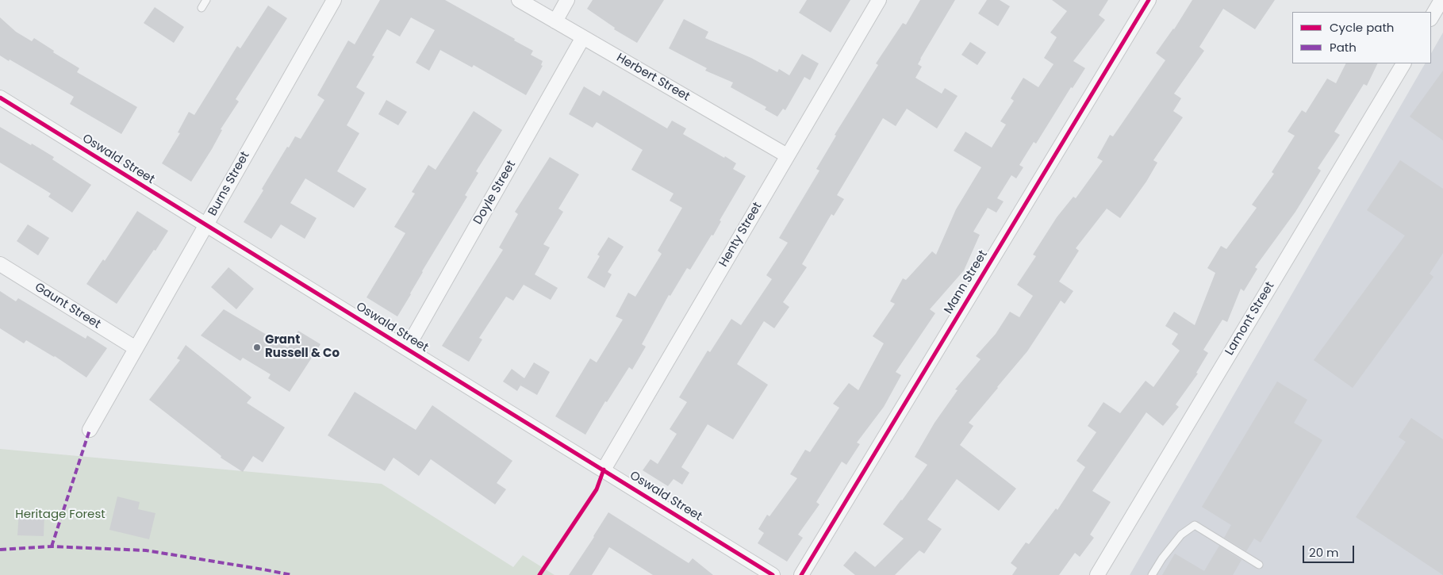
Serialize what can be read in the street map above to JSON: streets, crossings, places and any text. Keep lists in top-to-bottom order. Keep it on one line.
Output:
{"streets":{"street":["Herbert Street","Oswald Street","Burns Street","Doyle Street","Henty Street","Mann Street","Gaunt Street","Lamont Street"]},"crossings":[["Herbert Street","Doyle Street"],["Herbert Street","Henty Street"],["Oswald Street","Burns Street"],["Oswald Street","Doyle Street"],["Oswald Street","Henty Street"],["Burns Street","Gaunt Street"]],"parks":["Heritage Forest"],"places":["Grant Russell & Co"],"legend":["Cycle path","Path"],"scale_bar":"20 m"}
